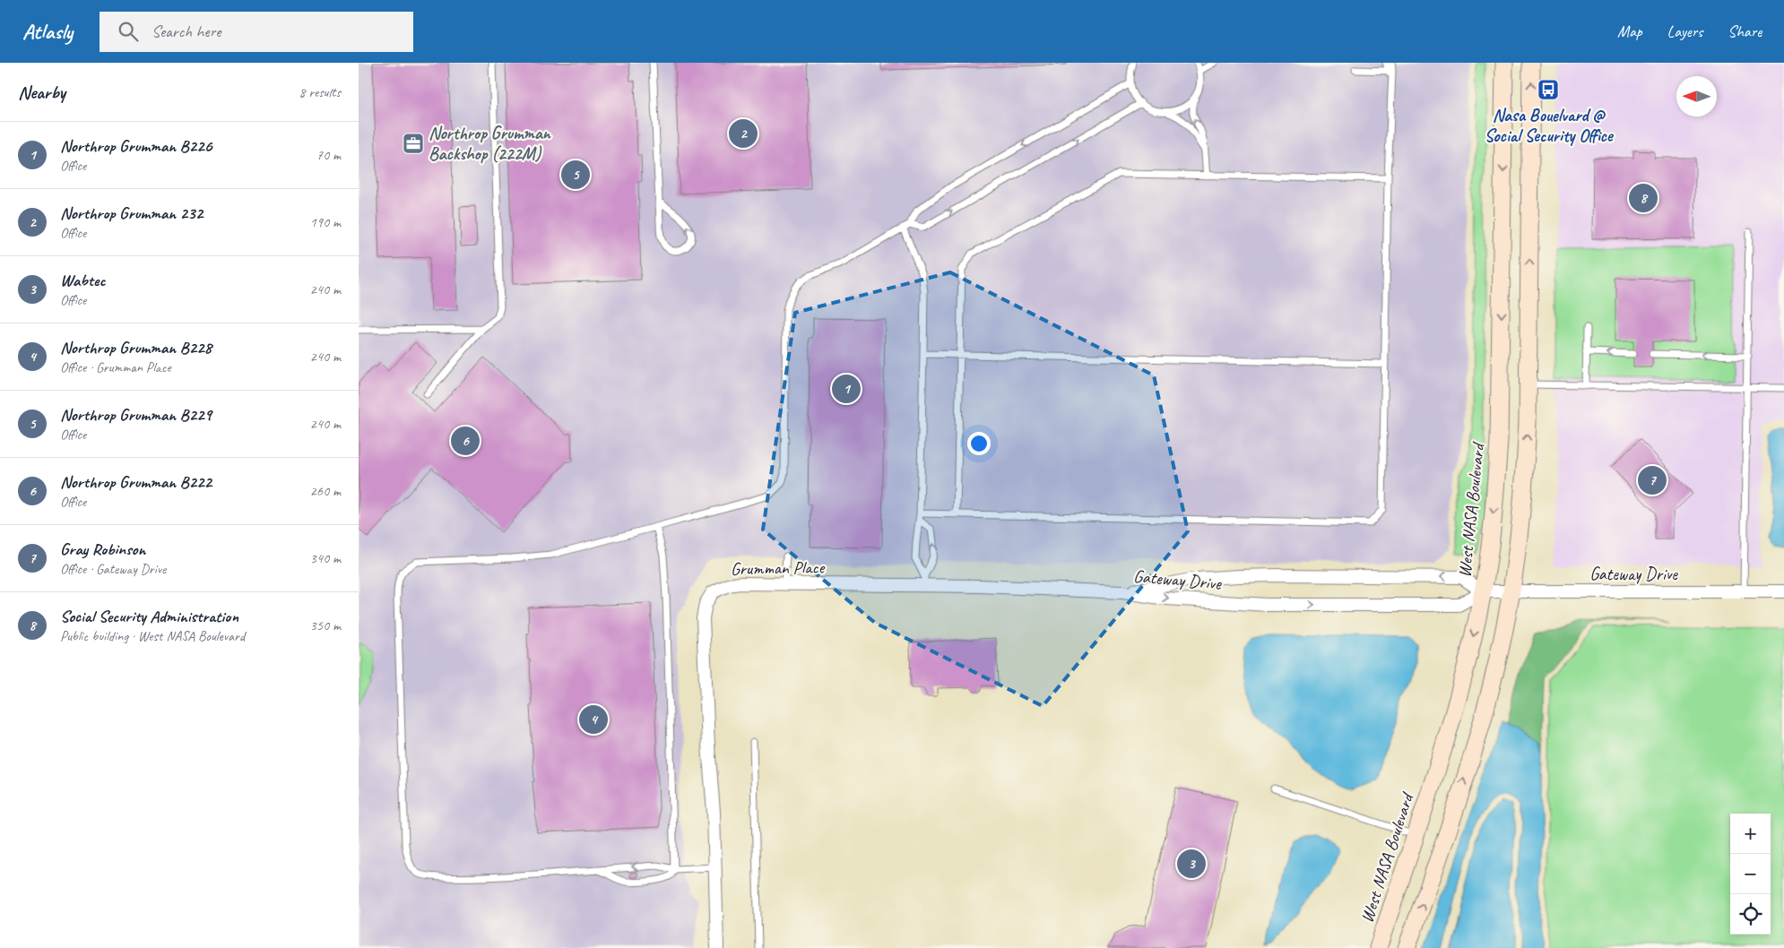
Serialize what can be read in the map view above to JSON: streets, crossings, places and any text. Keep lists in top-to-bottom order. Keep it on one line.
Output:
{"streets":{"main road":["West NASA Boulevard"],"street":["Grumman Place","Gateway Drive"]},"crossings":[["West NASA Boulevard","Gateway Drive"],["Grumman Place","Gateway Drive"]],"places":{"bus stop":["Nasa Bouelvard @ Social Security Office"],"office":["Northrop Grumman Backshop (222M)"]},"north":"left","page":{"header":"Atlasly","search":"Search here","nav":["Map","Layers","Share"],"heading":["Nearby","8 results"],"pins":["2","5","8","1","6","7","4","3"],"list":[{"mark":"1","name":"Northrop Grumman B226","note":"Office","value":"70 m"},{"mark":"2","name":"Northrop Grumman 232","note":"Office","value":"190 m"},{"mark":"3","name":"Wabtec","note":"Office","value":"240 m"},{"mark":"4","name":"Northrop Grumman B228","note":"Office · Grumman Place","value":"240 m"},{"mark":"5","name":"Northrop Grumman B229","note":"Office","value":"240 m"},{"mark":"6","name":"Northrop Grumman B222","note":"Office","value":"260 m"},{"mark":"7","name":"Gray Robinson","note":"Office · Gateway Drive","value":"340 m"},{"mark":"8","name":"Social Security Administration","note":"Public building · West NASA Boulevard","value":"350 m"}],"map_buttons":["+","−"]}}
